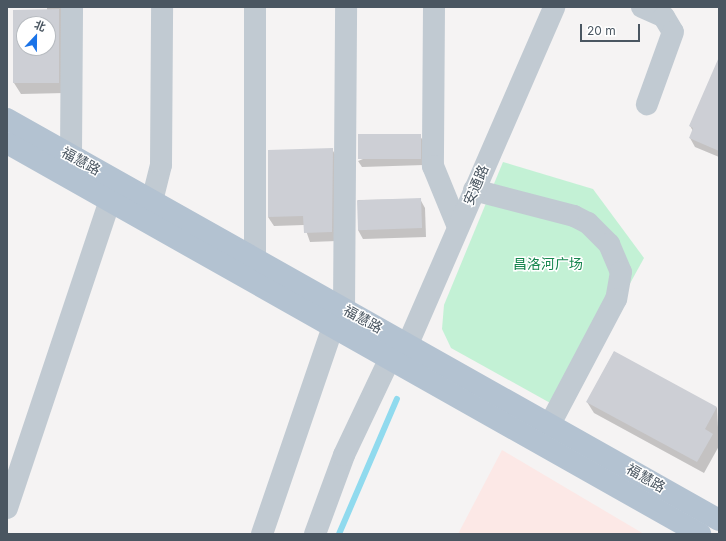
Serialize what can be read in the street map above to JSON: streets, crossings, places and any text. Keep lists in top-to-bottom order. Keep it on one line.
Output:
{"streets":{"main road":["福慧路"],"street":["安通路"]},"crossings":[["福慧路","安通路"]],"parks":["昌洛河广场"],"scale_bar":"20 m","north":"top"}
